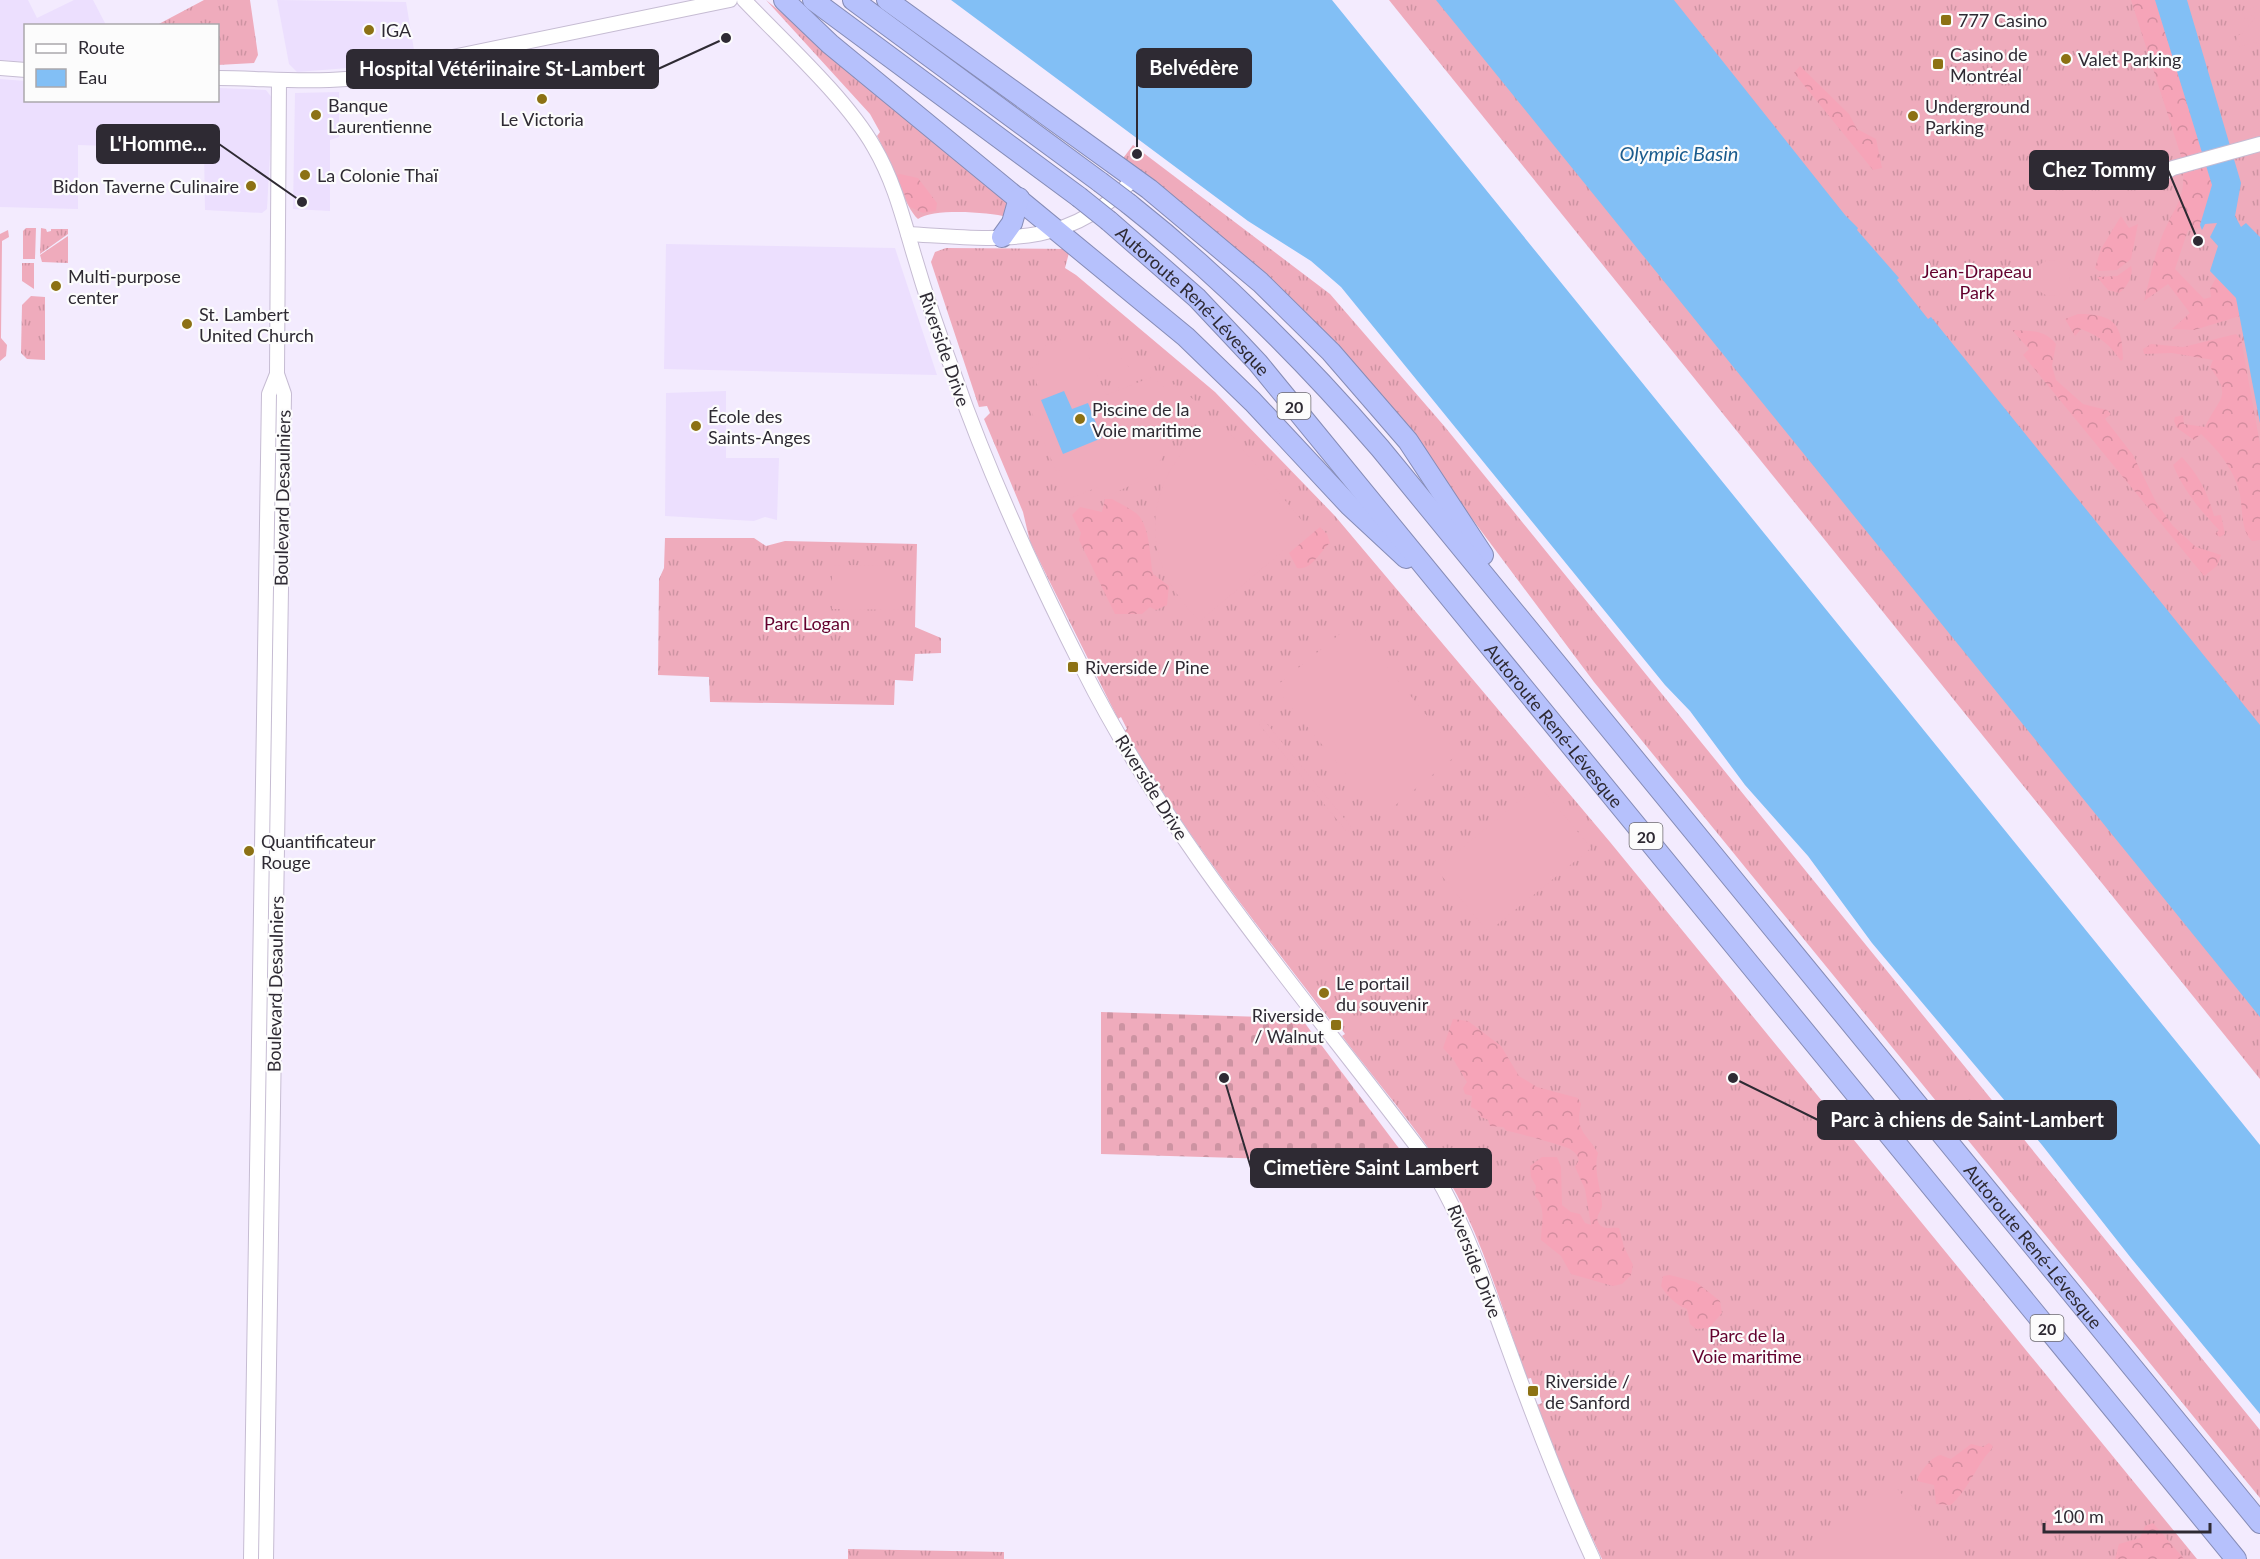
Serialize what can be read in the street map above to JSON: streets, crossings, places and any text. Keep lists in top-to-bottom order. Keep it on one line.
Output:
{"streets":{"highway":["Autoroute René-Lévesque","20"],"street":["Riverside Drive","Boulevard Desaulniers"]},"water":["Olympic Basin"],"parks":["Jean-Drapeau Park","Parc Logan","Parc de la Voie maritime"],"places":{"transit":["777 Casino","Casino de Montréal","Riverside / Pine","Riverside / Walnut","Riverside / de Sanford"],"other":["IGA","Hospital Vétériinaire St-Lambert","Valet Parking","Le Victoria","Banque Laurentienne","Underground Parking","Belvédère","La Colonie Thaï","Bidon Taverne Culinaire","L'Homme...","Chez Tommy","Multi-purpose center","St. Lambert United Church","Piscine de la Voie maritime","École des Saints-Anges","Quantificateur Rouge","Le portail du souvenir","Cimetière Saint Lambert","Parc à chiens de Saint-Lambert"]},"legend":["Route","Eau"],"scale_bar":"100 m"}
